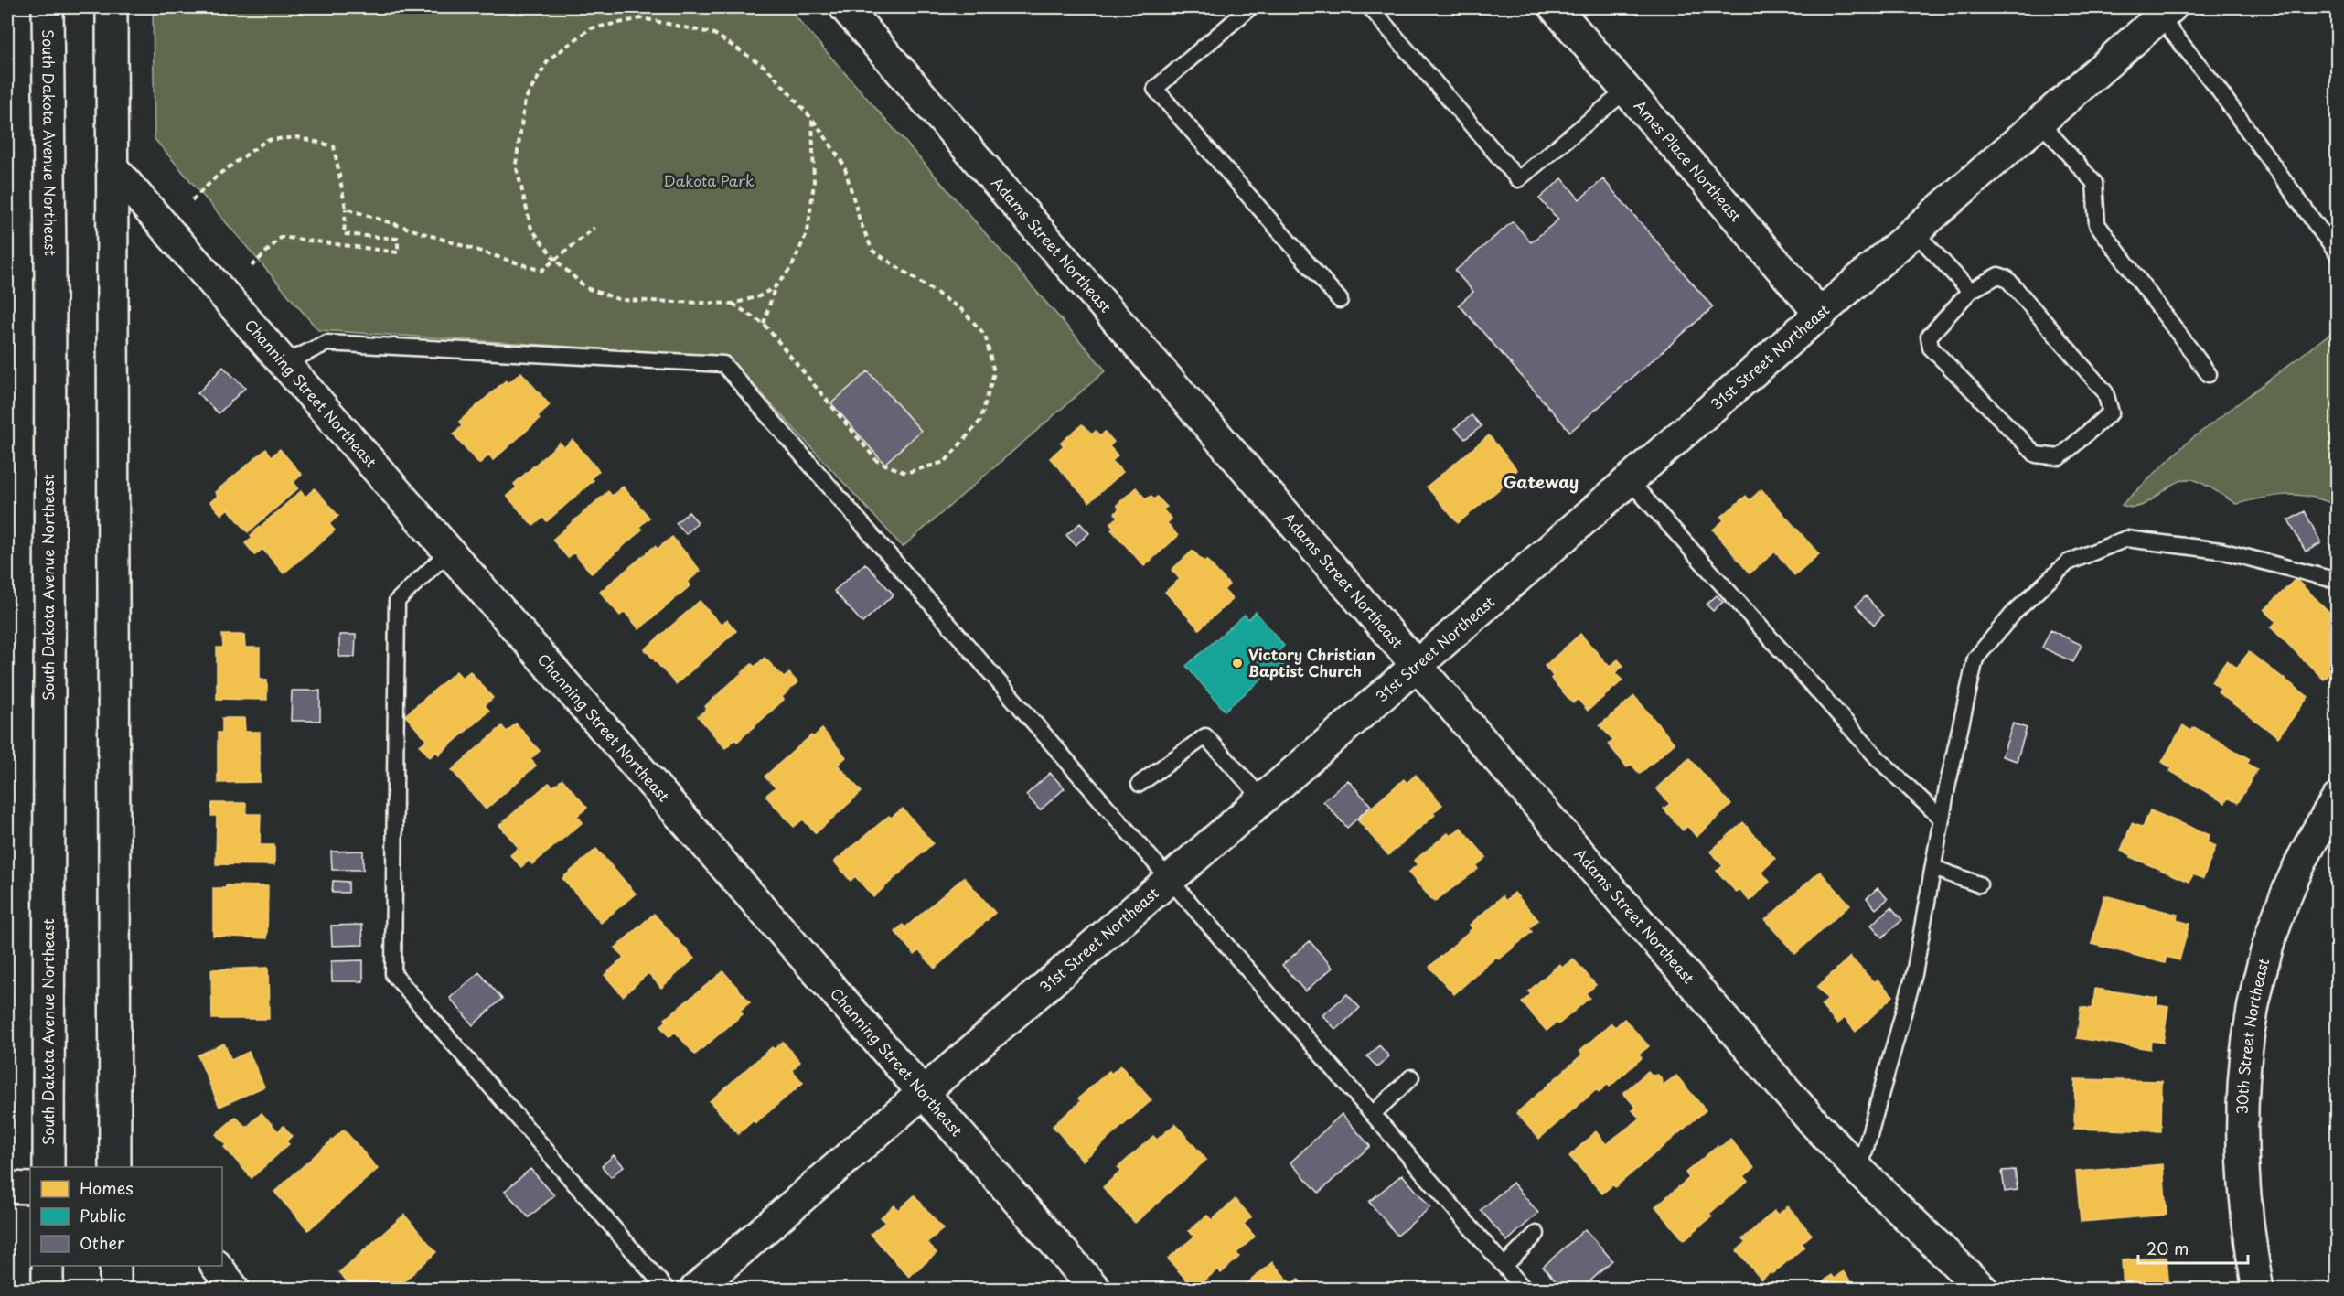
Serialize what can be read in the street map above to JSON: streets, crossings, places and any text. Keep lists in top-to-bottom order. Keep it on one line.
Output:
{"streets":{"street":["South Dakota Avenue Northeast","Ames Place Northeast","Adams Street Northeast","31st Street Northeast","Channing Street Northeast","30th Street Northeast"]},"crossings":[["Ames Place Northeast","31st Street Northeast"],["Adams Street Northeast","31st Street Northeast"],["31st Street Northeast","Channing Street Northeast"]],"districts":["Gateway"],"parks":["Dakota Park"],"places":["Victory Christian Baptist Church"],"legend":["Homes","Public","Other"],"scale_bar":"20 m"}
